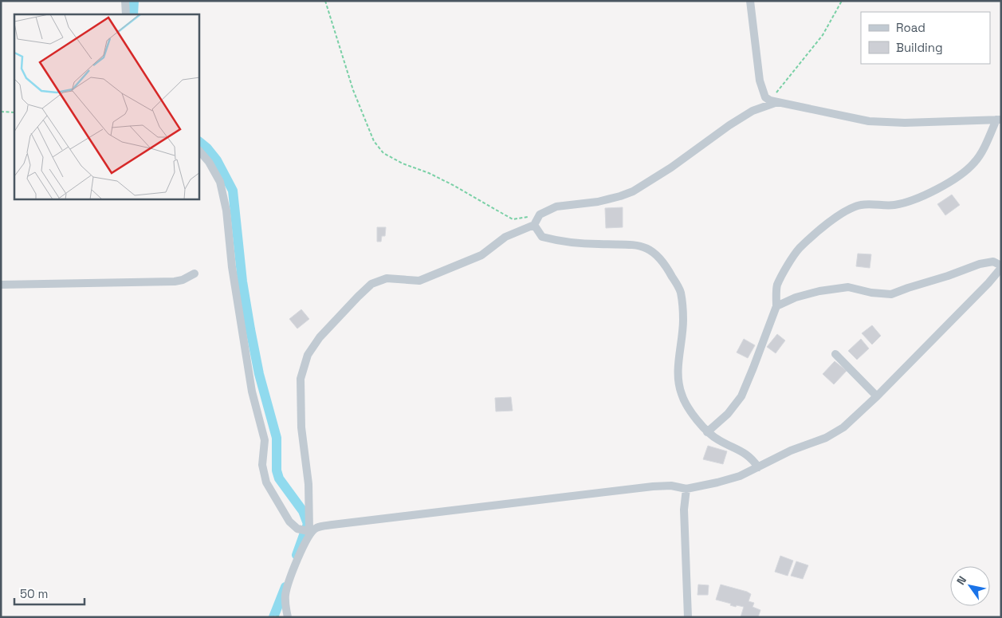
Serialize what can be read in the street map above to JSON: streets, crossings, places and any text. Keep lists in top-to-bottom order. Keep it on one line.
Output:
{"legend":["Road","Building"],"scale_bar":"50 m","north":"top left"}
